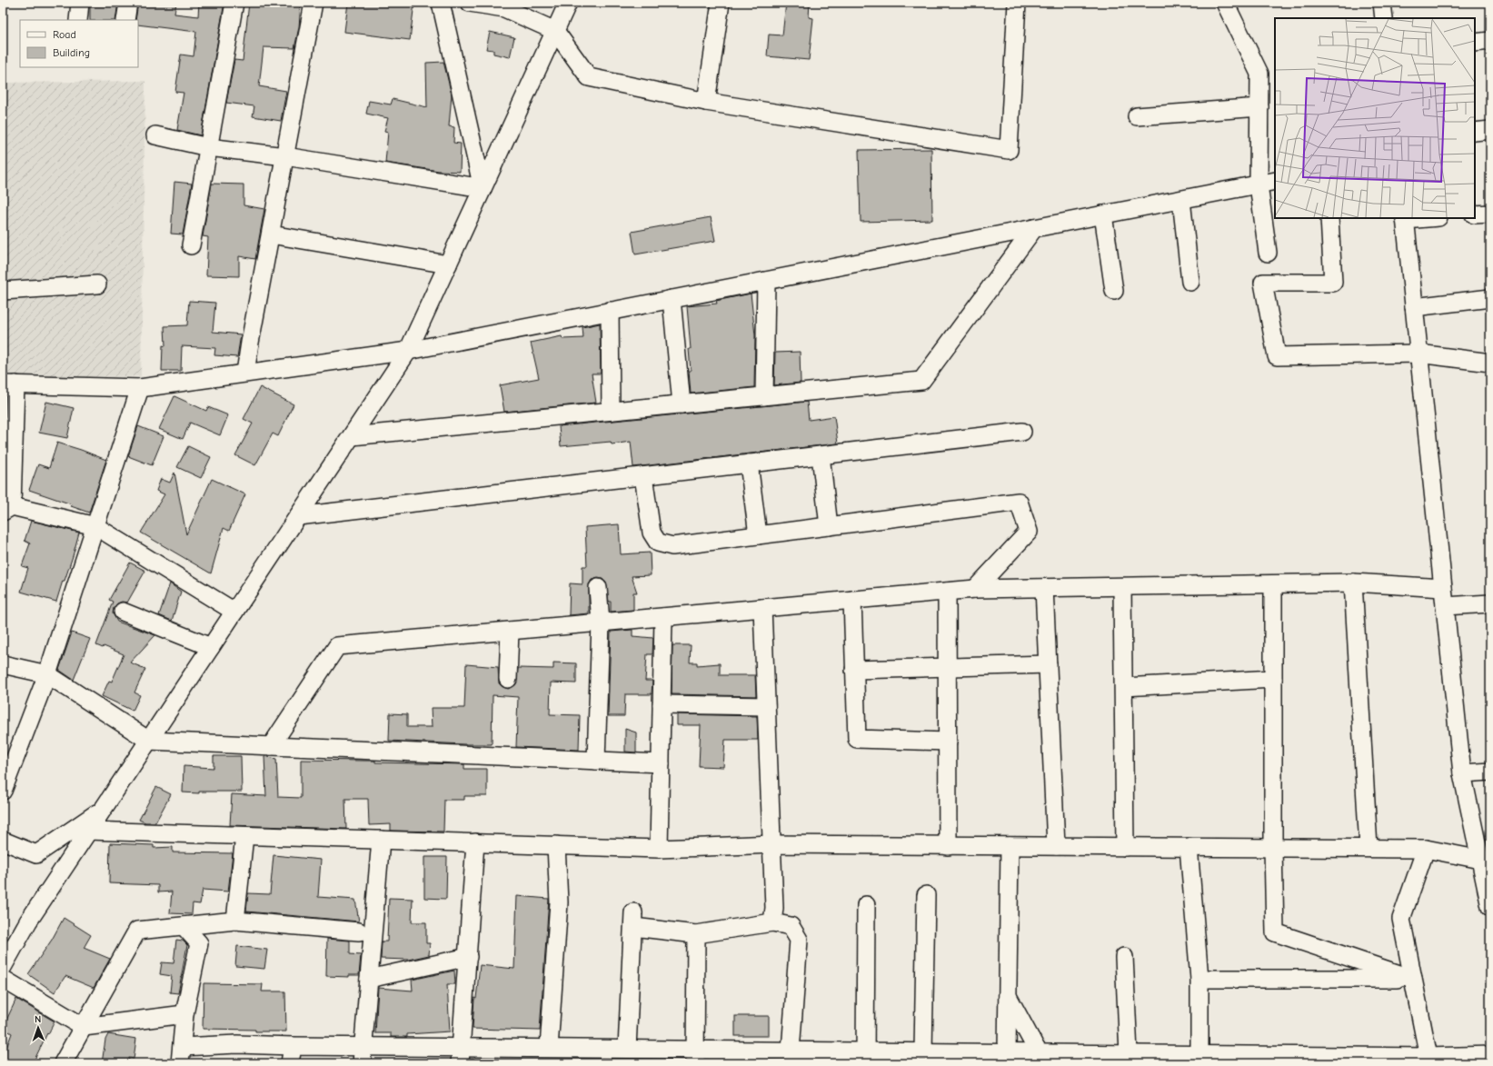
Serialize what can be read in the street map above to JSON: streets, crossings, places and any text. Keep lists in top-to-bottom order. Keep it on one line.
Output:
{"legend":["Road","Building"],"north":"top"}
